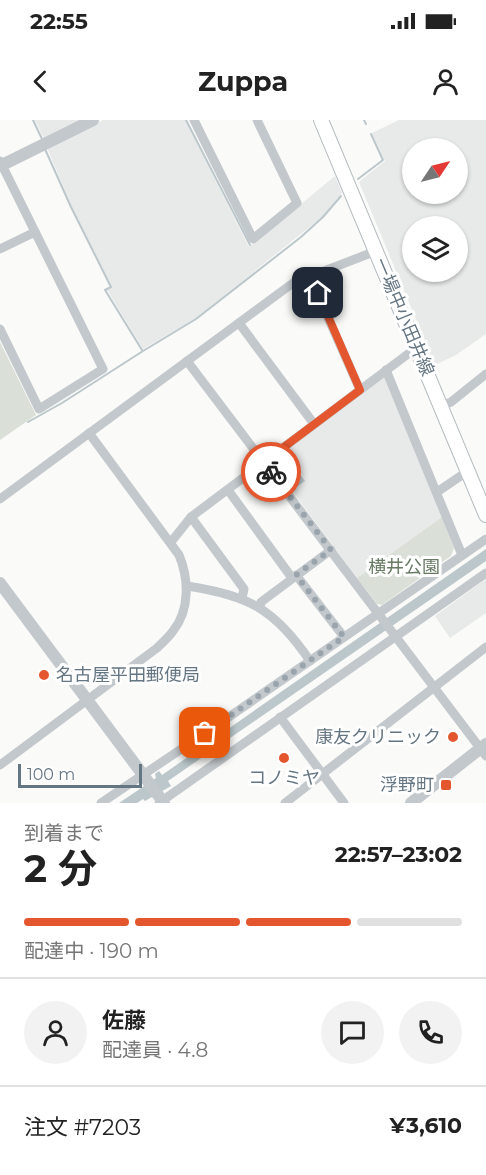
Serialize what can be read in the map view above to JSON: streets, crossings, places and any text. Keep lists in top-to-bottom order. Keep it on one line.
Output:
{"streets":{"main road":["一場中小田井線"]},"parks":["横井公園"],"places":{"other":["名古屋平田郵便局","康友クリニック","コノミヤ"],"transit":["浮野町"]},"scale_bar":"100 m","north":"top right","page":{"status":"22:55","header":"Zuppa","scale":"100 m","heading":["2 分","到着まで","22:57–23:02"],"panel":["佐藤","配達員 · 4.8","注文 #7203","¥3,610"],"bar":"配達中 · 190 m"}}
